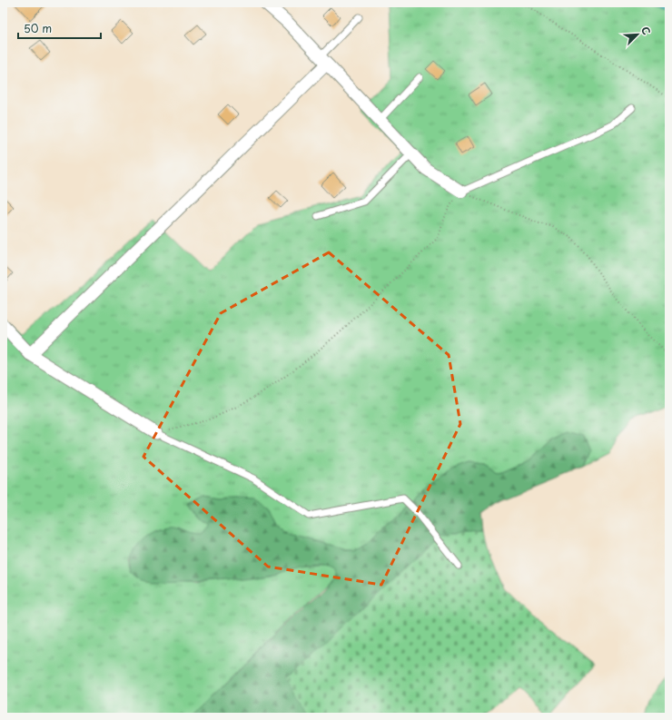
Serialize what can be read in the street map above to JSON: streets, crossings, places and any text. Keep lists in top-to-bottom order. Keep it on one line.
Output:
{"scale_bar":"50 m","north":"top right"}
